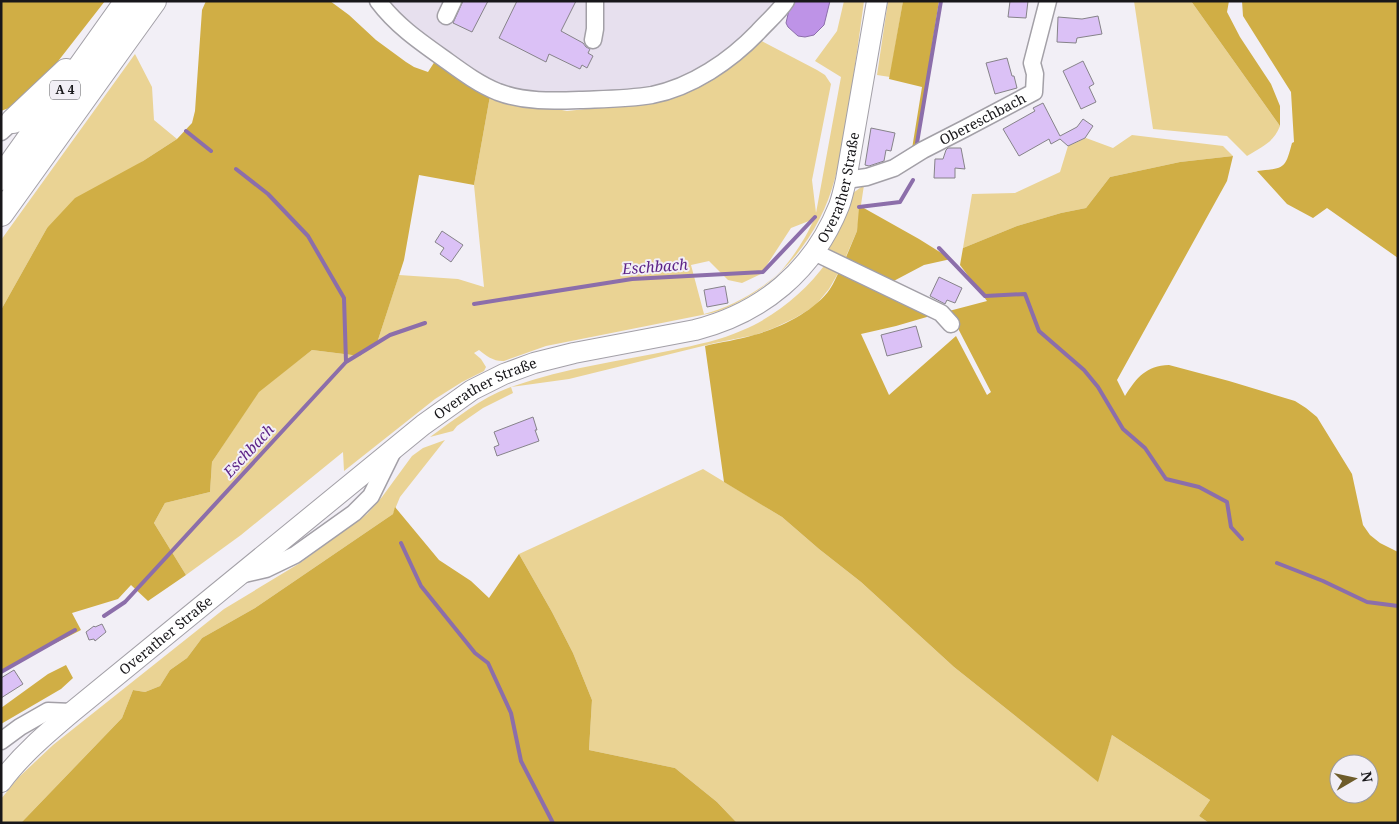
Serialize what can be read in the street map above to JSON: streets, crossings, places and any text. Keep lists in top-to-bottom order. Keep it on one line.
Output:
{"streets":{"highway":["A 4"],"main road":["Overather Straße"],"street":["Obereschbach"]},"crossings":[["Obereschbach","Overather Straße"]],"water":["Eschbach"],"north":"right"}
